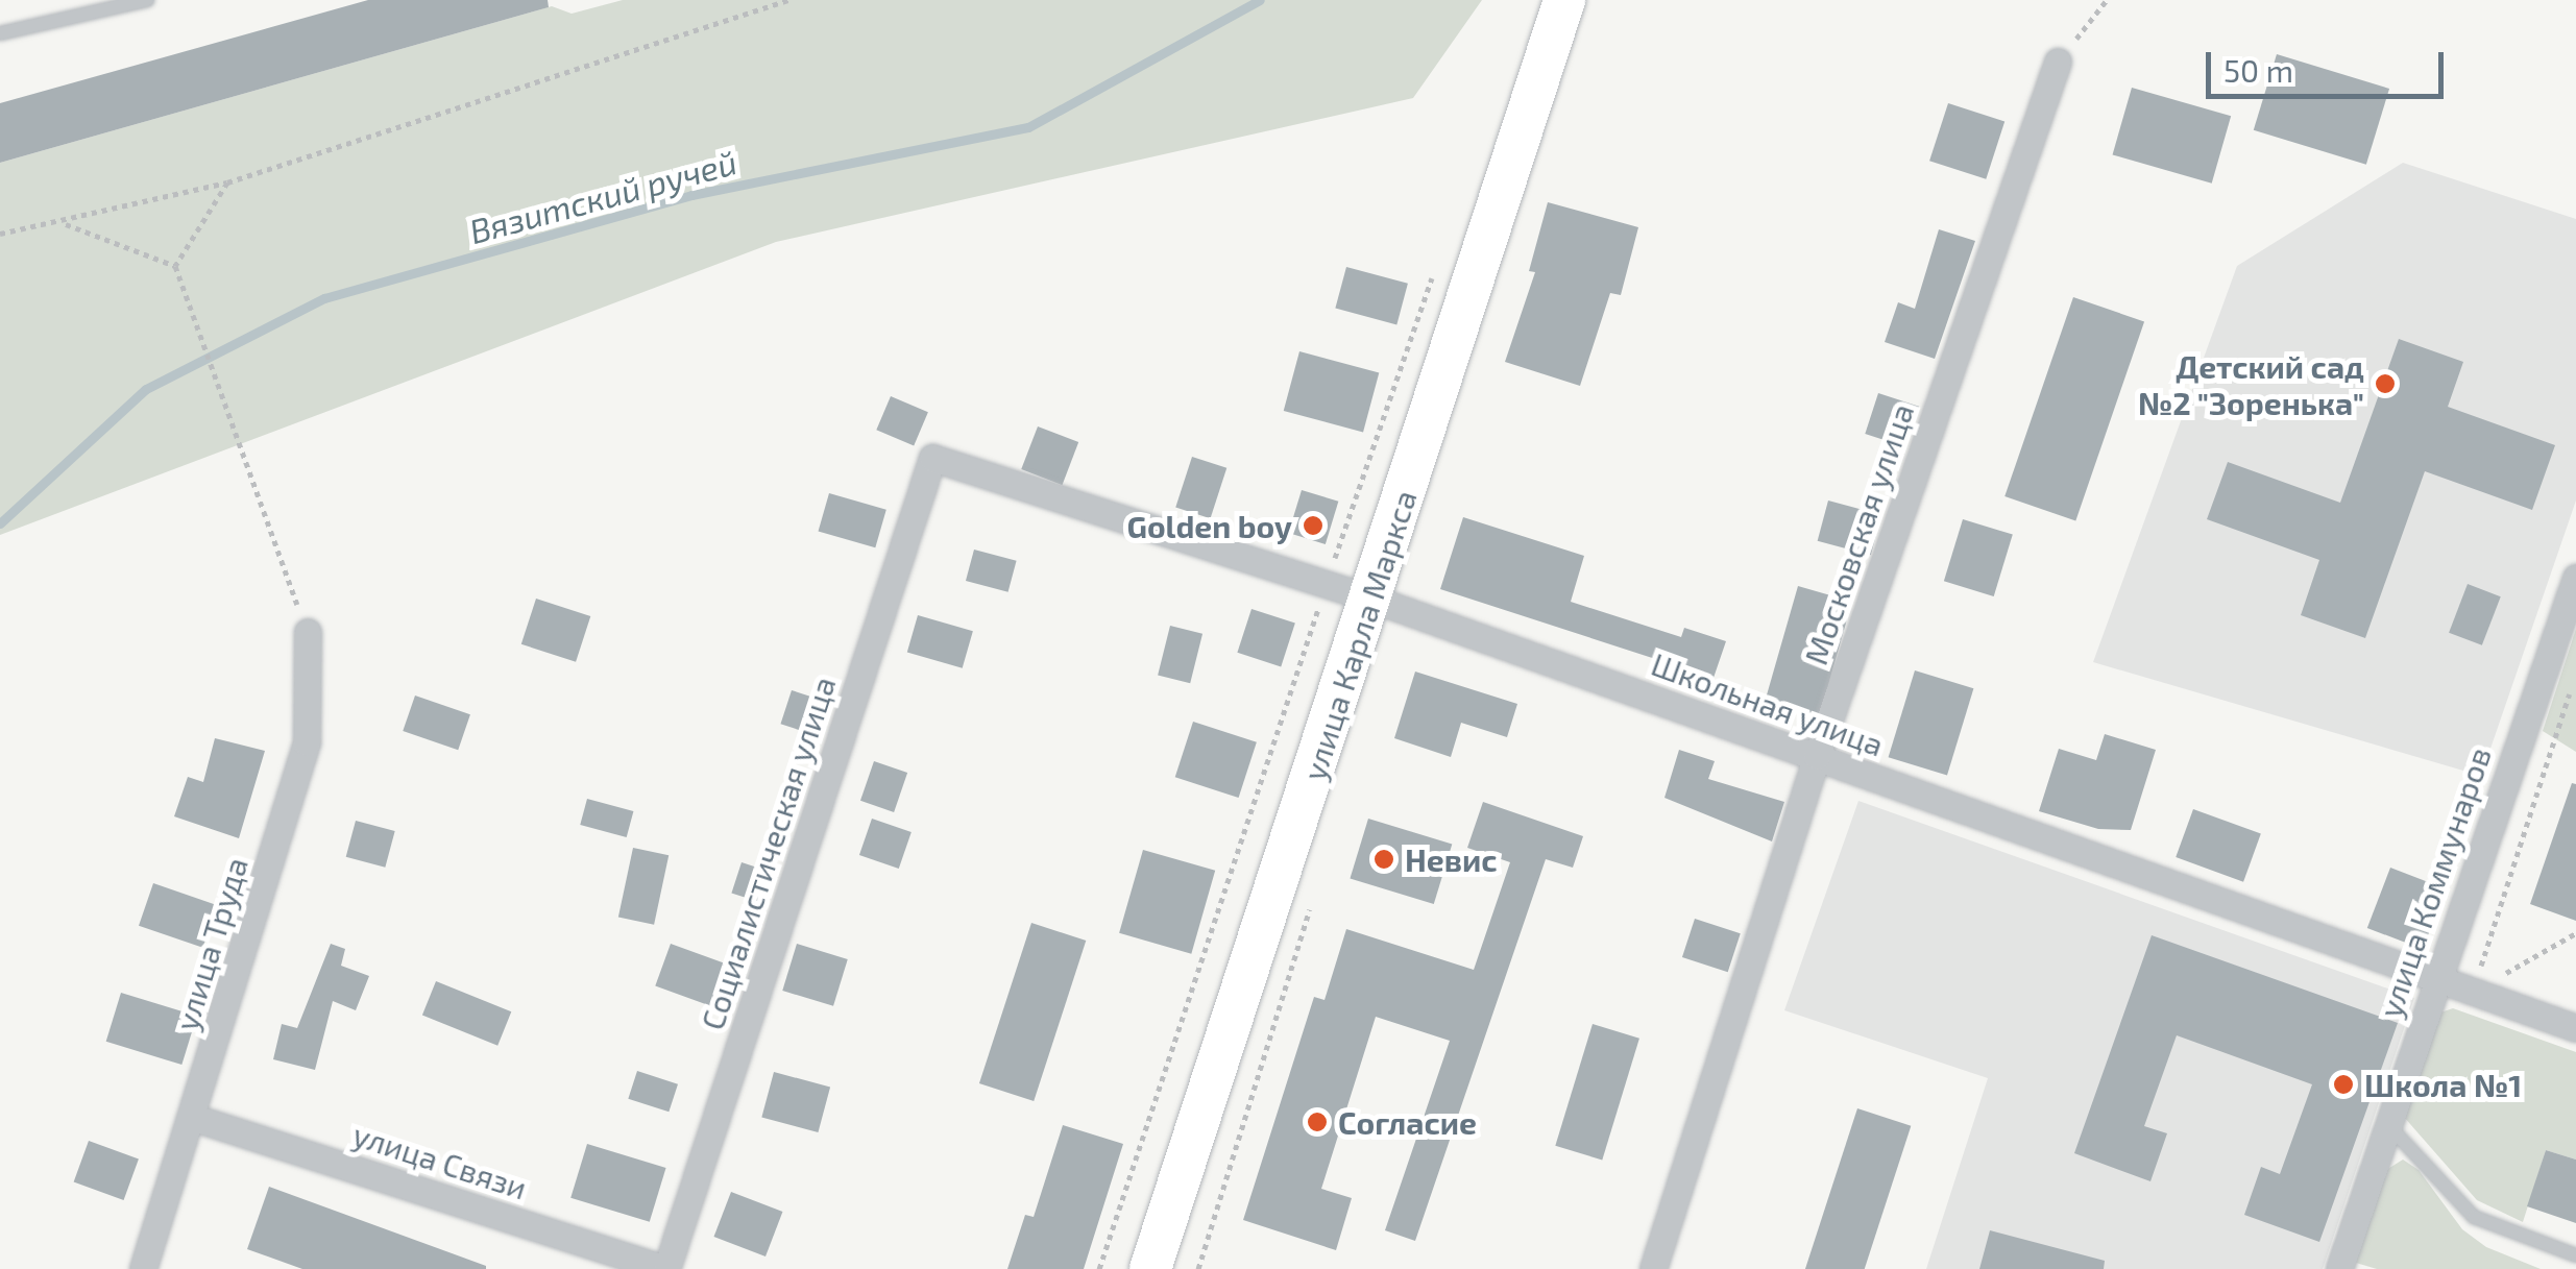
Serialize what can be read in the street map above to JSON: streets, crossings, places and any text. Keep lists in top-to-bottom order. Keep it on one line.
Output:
{"streets":{"main road":["улица Карла Маркса"],"street":["Московская улица","Школьная улица","Социалистическая улица","улица Коммунаров","улица Труда","улица Связи"]},"crossings":[["Московская улица","Школьная улица"],["улица Карла Маркса","Школьная улица"],["Школьная улица","Социалистическая улица"],["Школьная улица","улица Коммунаров"],["Социалистическая улица","улица Связи"],["улица Труда","улица Связи"]],"water":["Вязитский ручей"],"places":["Детский сад №2 \"Зоренька\"","Golden boy","Невис","Школа №1","Согласие"],"scale_bar":"50 m"}
